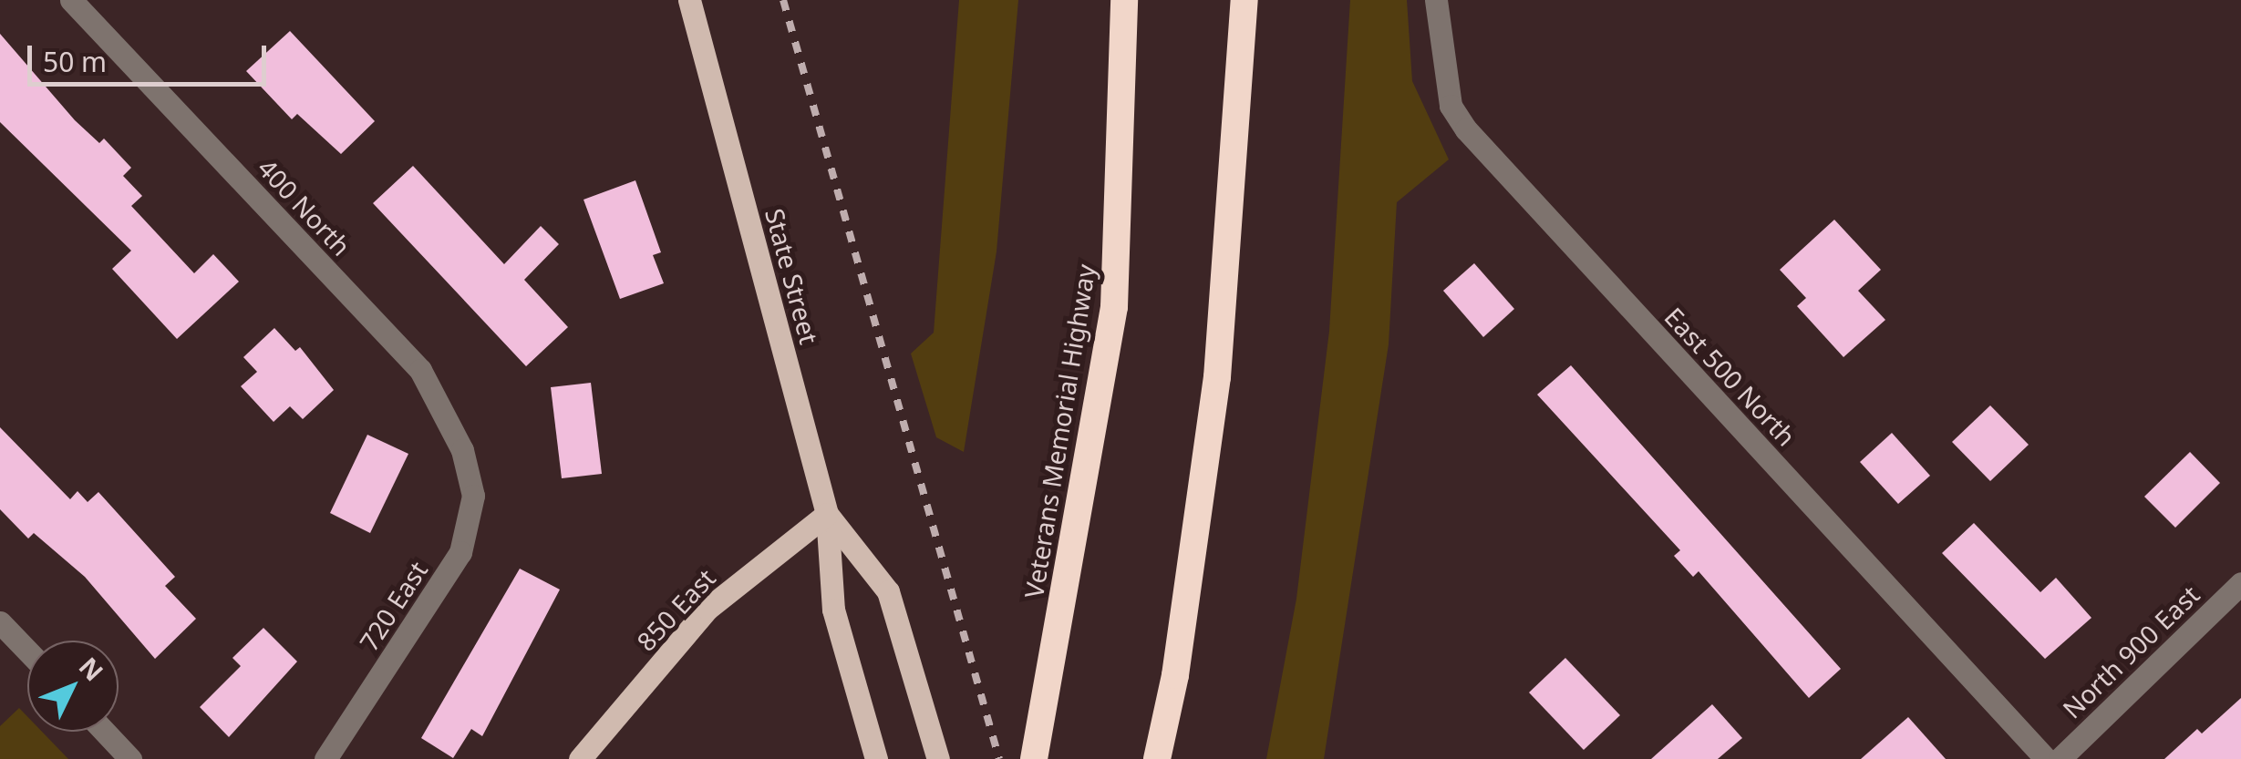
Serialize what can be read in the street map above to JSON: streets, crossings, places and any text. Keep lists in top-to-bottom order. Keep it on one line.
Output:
{"streets":{"highway":["Veterans Memorial Highway"],"main road":["State Street","850 East"],"street":["400 North","East 500 North","720 East","North 900 East"]},"crossings":[["400 North","720 East"],["State Street","850 East"]],"scale_bar":"50 m","north":"top right"}
